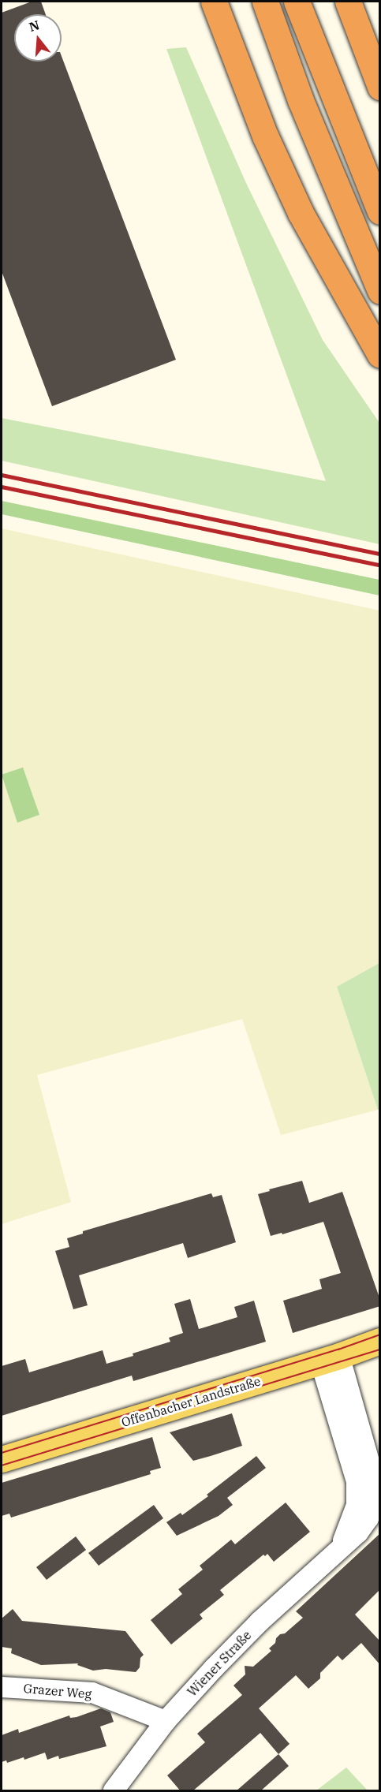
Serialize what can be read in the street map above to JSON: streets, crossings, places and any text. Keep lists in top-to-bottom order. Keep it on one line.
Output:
{"streets":{"main road":["Offenbacher Landstraße"],"street":["Wiener Straße","Grazer Weg"]},"crossings":[["Offenbacher Landstraße","Wiener Straße"],["Wiener Straße","Grazer Weg"]],"north":"top"}
